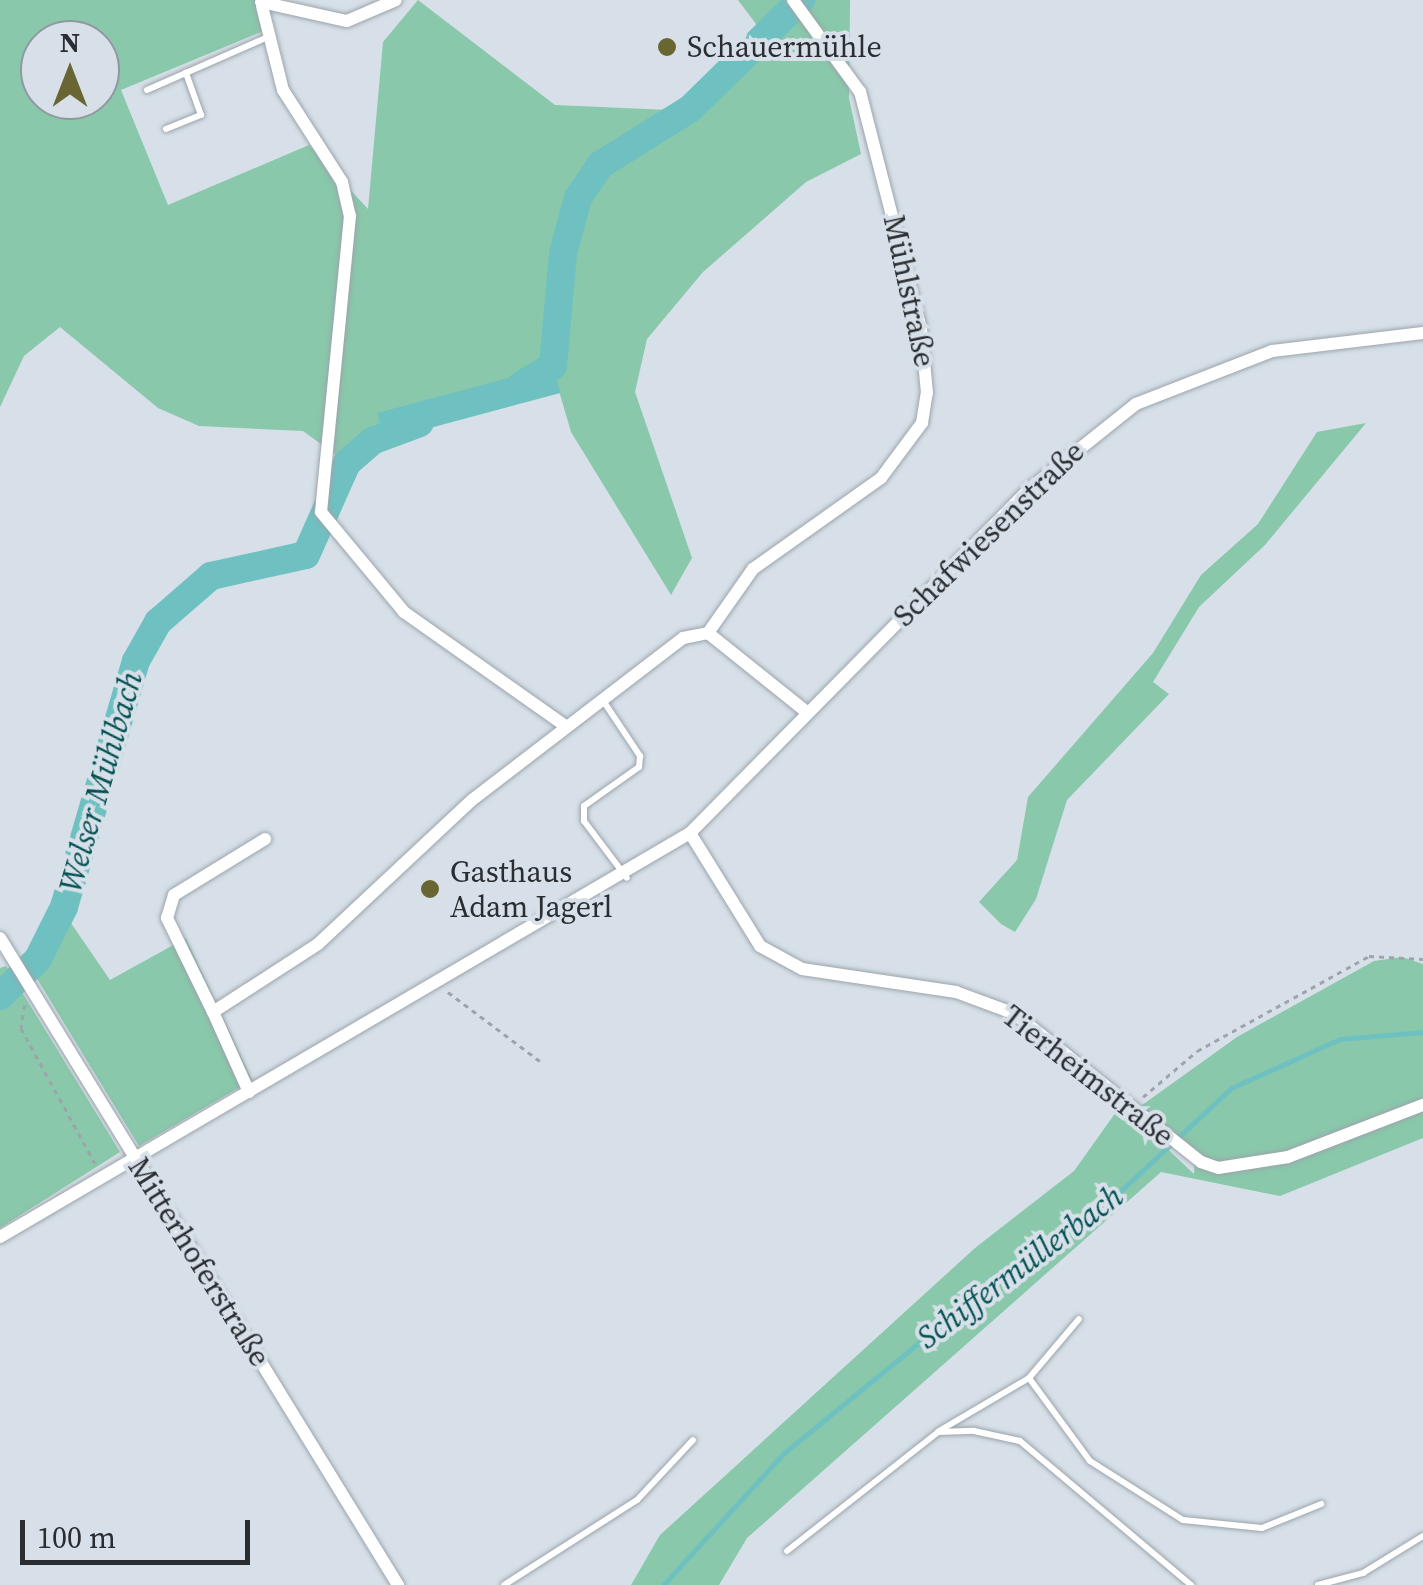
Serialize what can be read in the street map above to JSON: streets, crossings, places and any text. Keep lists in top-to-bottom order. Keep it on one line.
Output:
{"streets":{"street":["Mühlstraße","Schafwiesenstraße","Tierheimstraße","Mitterhoferstraße"]},"crossings":[["Schafwiesenstraße","Tierheimstraße"],["Schafwiesenstraße","Mitterhoferstraße"]],"water":["Welser Mühlbach","Schiffermüllerbach"],"places":["Schauermühle","Gasthaus Adam Jagerl"],"scale_bar":"100 m","north":"top"}
